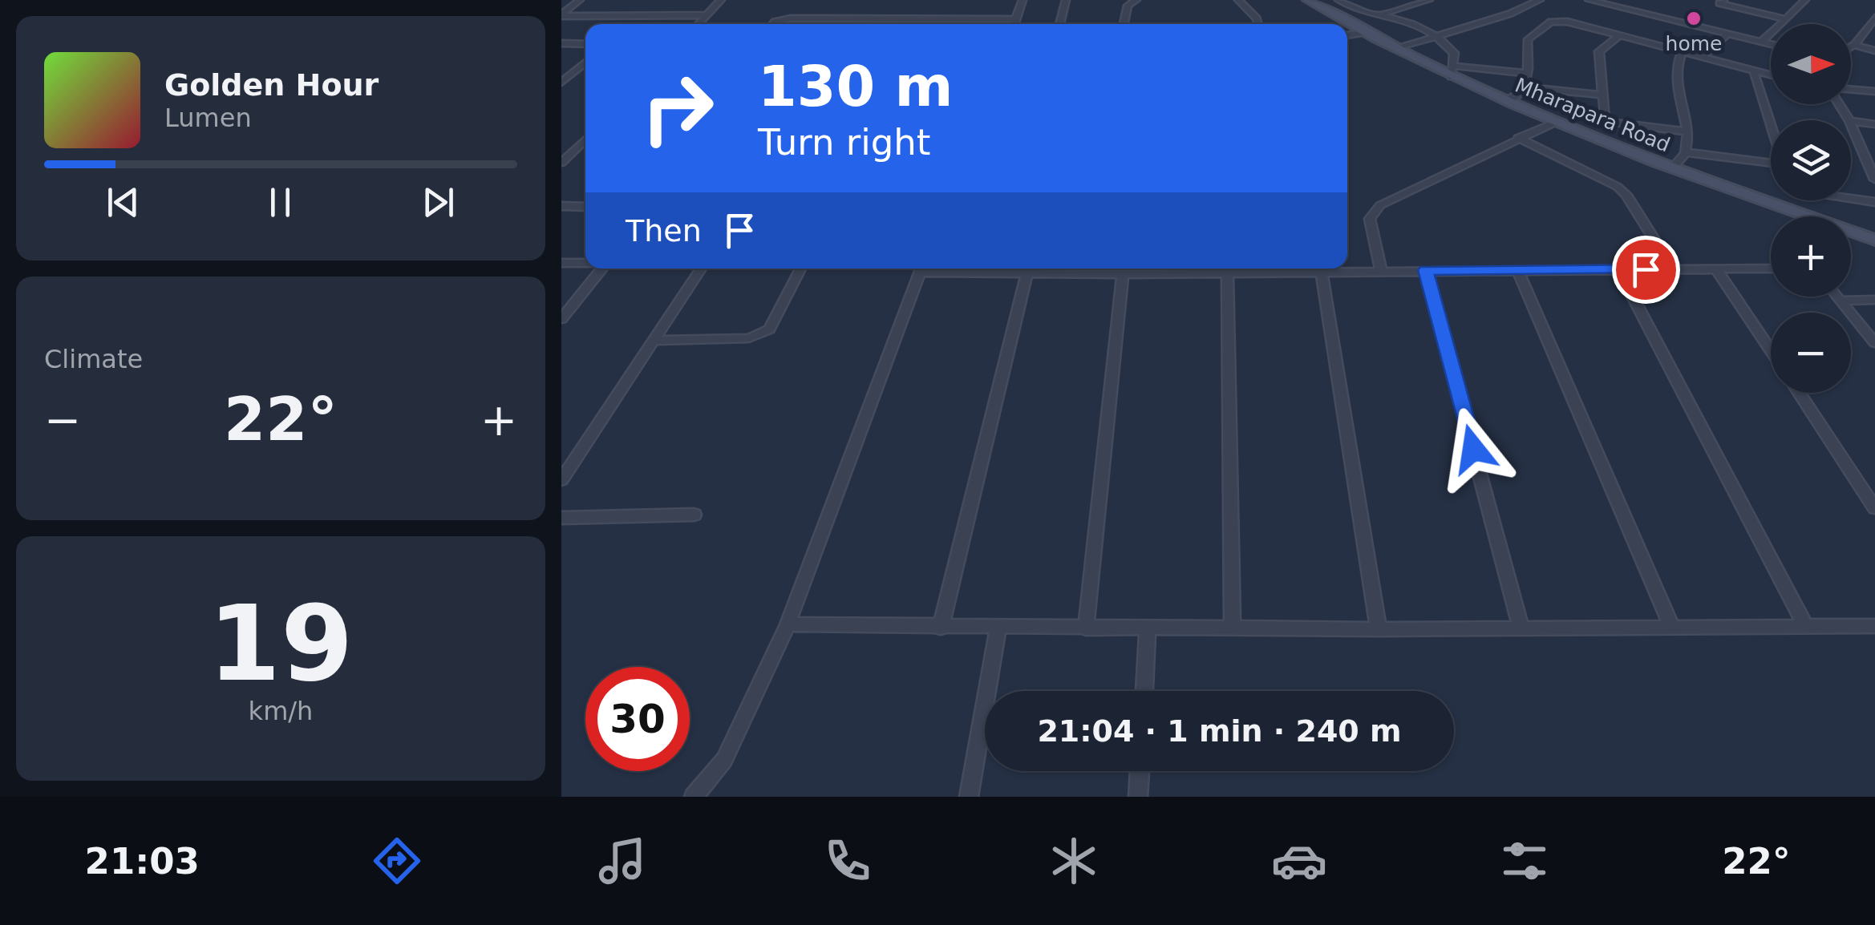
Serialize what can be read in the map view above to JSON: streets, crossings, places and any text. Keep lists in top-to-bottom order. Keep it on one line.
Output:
{"streets":{"main road":["Mharapara Road"]},"places":["home"],"north":"right","page":{"map_buttons":["+","−"],"turn":["130 m","Turn right"],"song":["Golden Hour","Lumen"],"then":"Then","tile":["Climate",["19","km/h"]],"heat":["−","22°","+"],"limit":"30","trip":"21:04 · 1 min · 240 m","tabs":["21:03","22°"]}}
